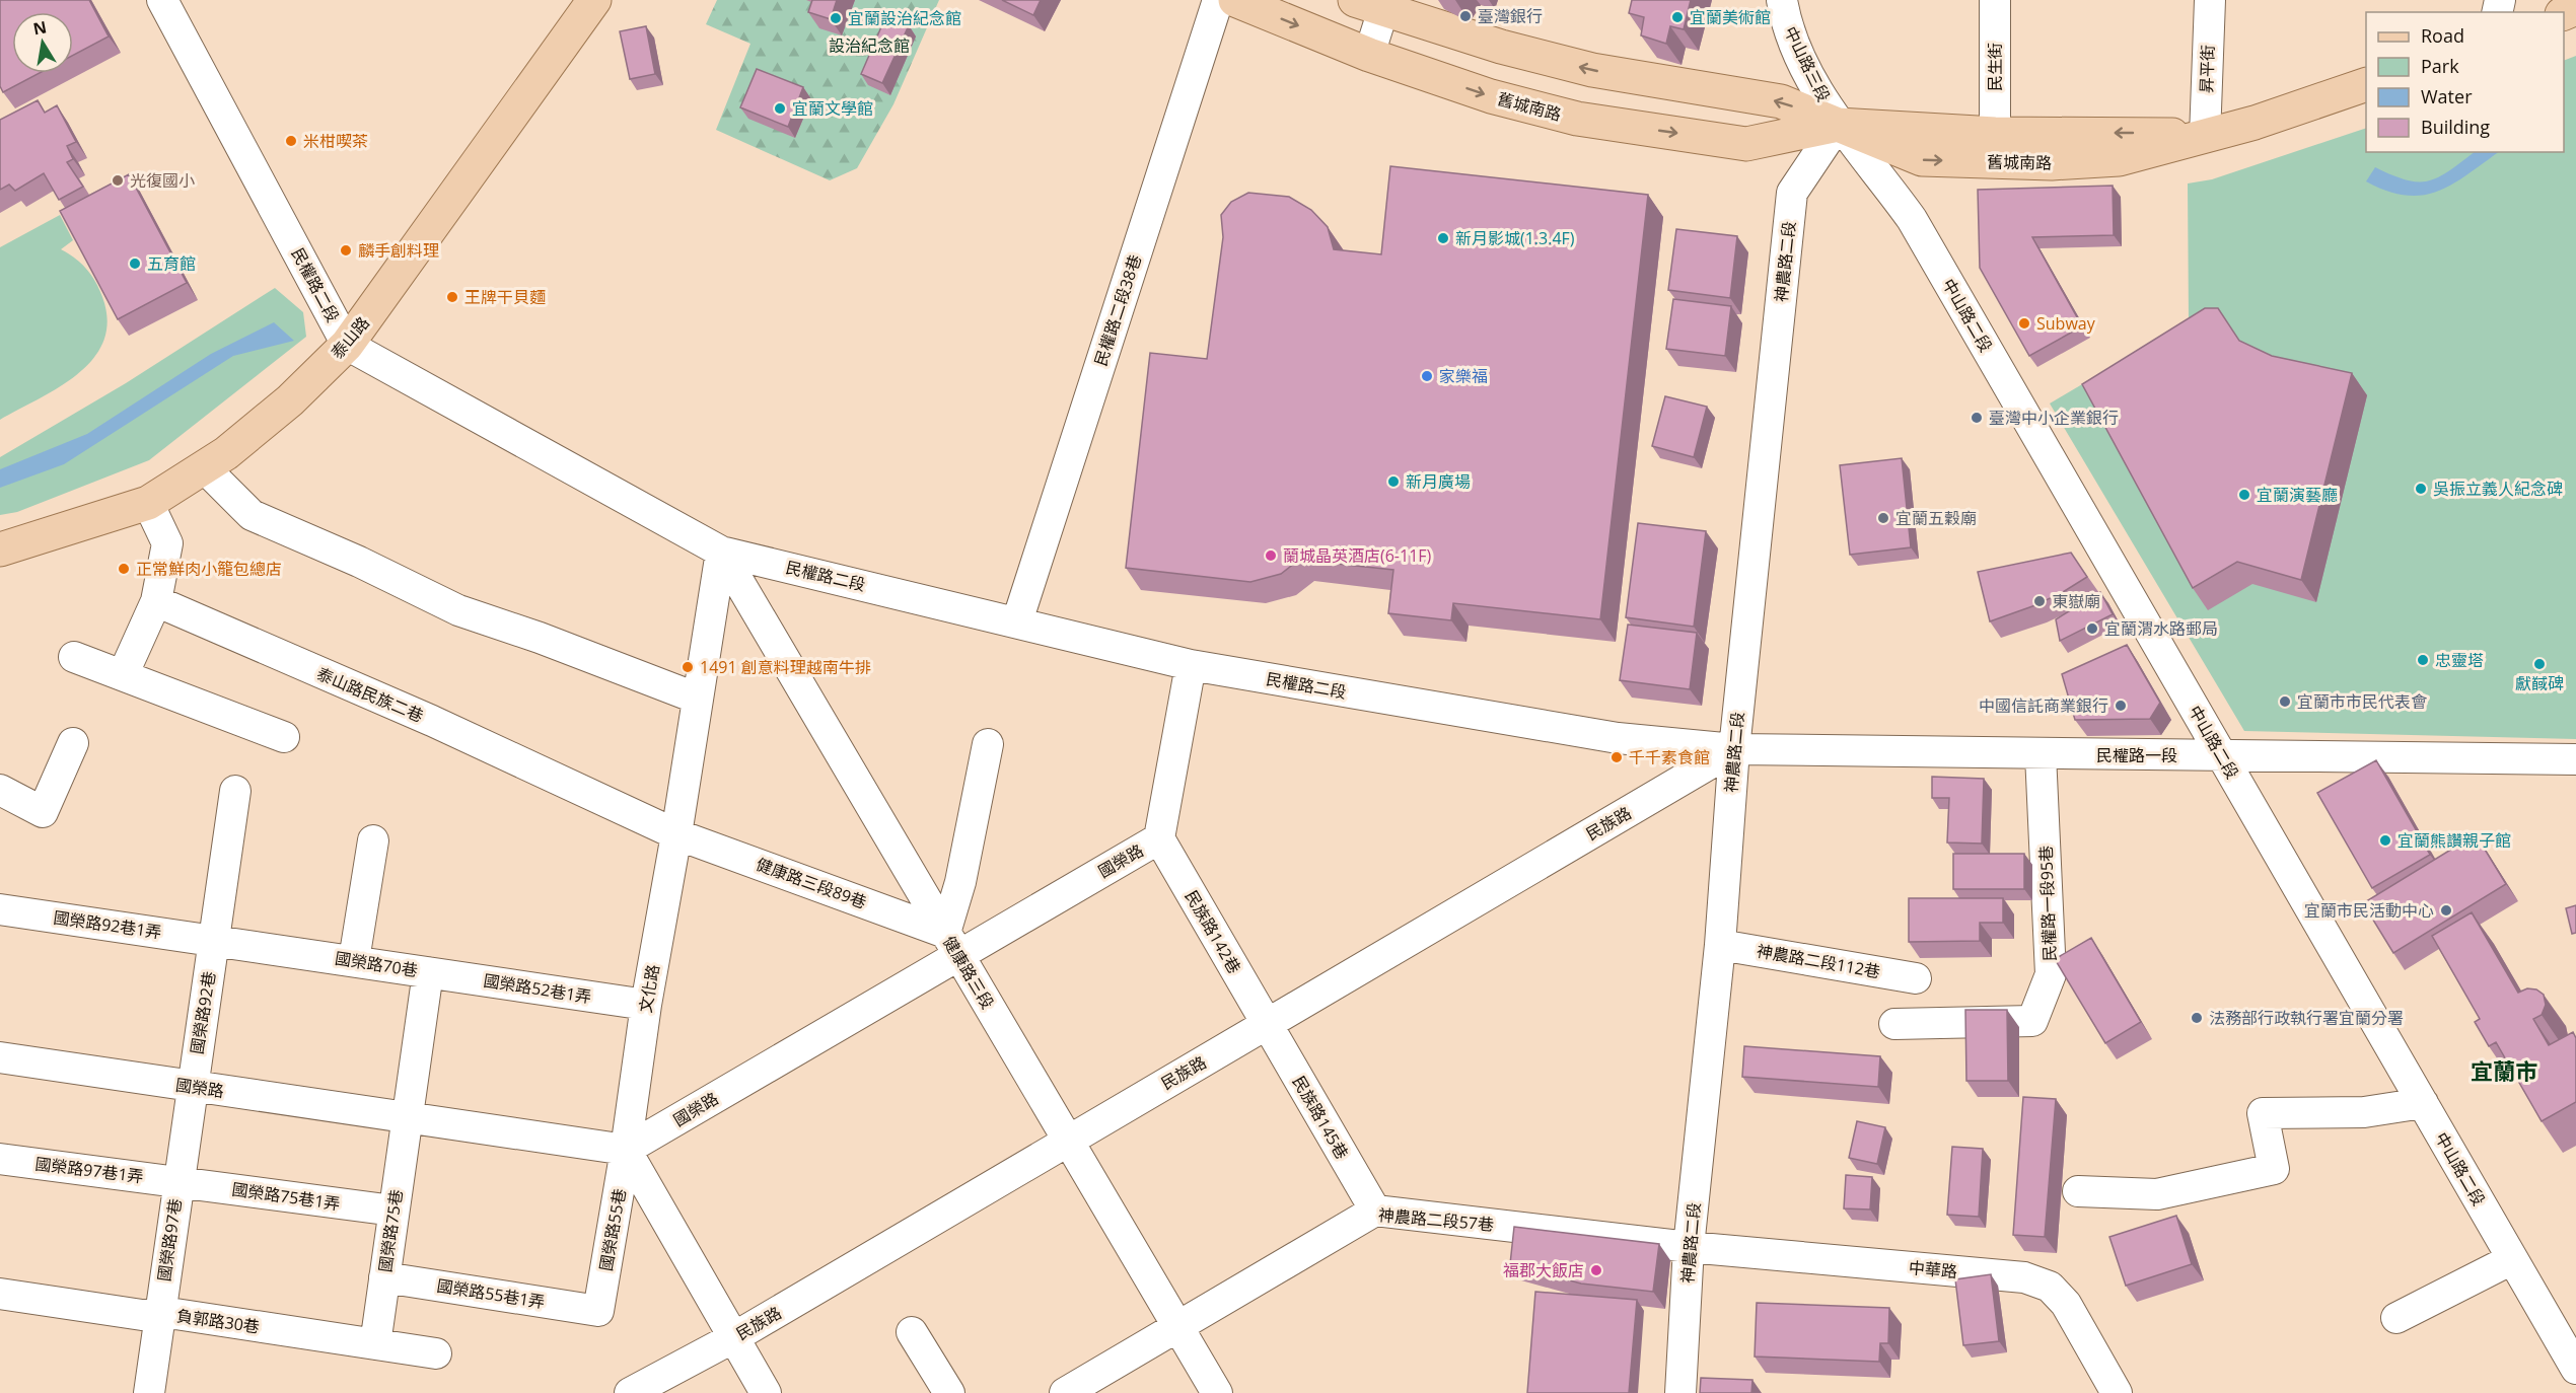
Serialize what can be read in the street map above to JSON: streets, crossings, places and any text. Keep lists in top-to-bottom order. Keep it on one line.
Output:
{"streets":{"main road":["舊城南路","泰山路"],"street":["中山路三段","民生街","昇平街","神農路二段","民權路二段","民權路二段38巷","中山路二段","泰山路民族二巷","民權路一段","民族路","國榮路","健康路三段89巷","民權路一段95巷","國榮路92巷1弄","民族路142巷","神農路二段112巷","國榮路70巷","健康路三段","國榮路52巷1弄","文化路","國榮路92巷","民族路145巷","國榮路97巷1弄","國榮路75巷1弄","神農路二段57巷","國榮路55巷","國榮路75巷","國榮路97巷","中華路","國榮路55巷1弄","負郭路30巷"]},"crossings":[["中山路三段","舊城南路"],["中山路三段","神農路二段"],["中山路三段","中山路二段"],["民生街","舊城南路"],["昇平街","舊城南路"],["舊城南路","神農路二段"],["舊城南路","中山路二段"],["神農路二段","民權路二段"],["神農路二段","中山路二段"],["神農路二段","民權路一段"],["神農路二段","民族路"],["神農路二段","神農路二段112巷"],["神農路二段","神農路二段57巷"],["神農路二段","中華路"],["民權路二段","民權路二段38巷"],["民權路二段","泰山路"],["民權路二段","民權路一段"],["民權路二段","民族路"],["民權路二段","國榮路"],["民權路二段","健康路三段"],["民權路二段","文化路"],["中山路二段","民權路一段"],["泰山路民族二巷","健康路三段89巷"],["泰山路民族二巷","文化路"],["民權路一段","民族路"],["民權路一段","民權路一段95巷"],["民族路","民族路142巷"],["民族路","健康路三段"],["民族路","民族路145巷"],["國榮路","健康路三段89巷"],["國榮路","民族路142巷"],["國榮路","國榮路70巷"],["國榮路","健康路三段"],["國榮路","文化路"],["國榮路","國榮路92巷"],["國榮路","國榮路55巷"],["國榮路","國榮路75巷"],["國榮路","國榮路97巷"],["健康路三段89巷","健康路三段"],["健康路三段89巷","文化路"],["國榮路92巷1弄","國榮路70巷"],["國榮路92巷1弄","國榮路92巷"],["民族路142巷","民族路145巷"],["國榮路70巷","國榮路52巷1弄"],["國榮路70巷","國榮路92巷"],["國榮路70巷","國榮路75巷"],["健康路三段","文化路"],["健康路三段","神農路二段57巷"],["國榮路52巷1弄","文化路"],["文化路","國榮路55巷"],["國榮路92巷","國榮路97巷"],["民族路145巷","神農路二段57巷"],["國榮路97巷1弄","國榮路75巷1弄"],["國榮路97巷1弄","國榮路97巷"],["國榮路75巷1弄","國榮路75巷"],["國榮路75巷1弄","國榮路97巷"],["神農路二段57巷","中華路"],["國榮路55巷","國榮路55巷1弄"],["國榮路75巷","國榮路55巷1弄"],["國榮路75巷","負郭路30巷"],["國榮路97巷","負郭路30巷"]],"districts":["宜蘭市"],"parks":["設治紀念館"],"places":["臺灣銀行","宜蘭美術館","宜蘭設治紀念館","宜蘭文學館","米柑喫茶","光復國小","新月影城(1.3.4F)","麟手創料理","五育館","王牌干貝麵","Subway","家樂福","臺灣中小企業銀行","新月廣場","吳振立義人紀念碑","宜蘭演藝廳","宜蘭五穀廟","蘭城晶英酒店(6-11F)","正常鮮肉小籠包總店","東嶽廟","宜蘭渭水路郵局","忠靈塔","獻馘碑","1491 創意料理越南牛排","宜蘭市市民代表會","中國信託商業銀行","千千素食館","宜蘭熊讚親子館","宜蘭市民活動中心","法務部行政執行署宜蘭分署","福郡大飯店"],"legend":["Road","Park","Water","Building"],"north":"top"}
